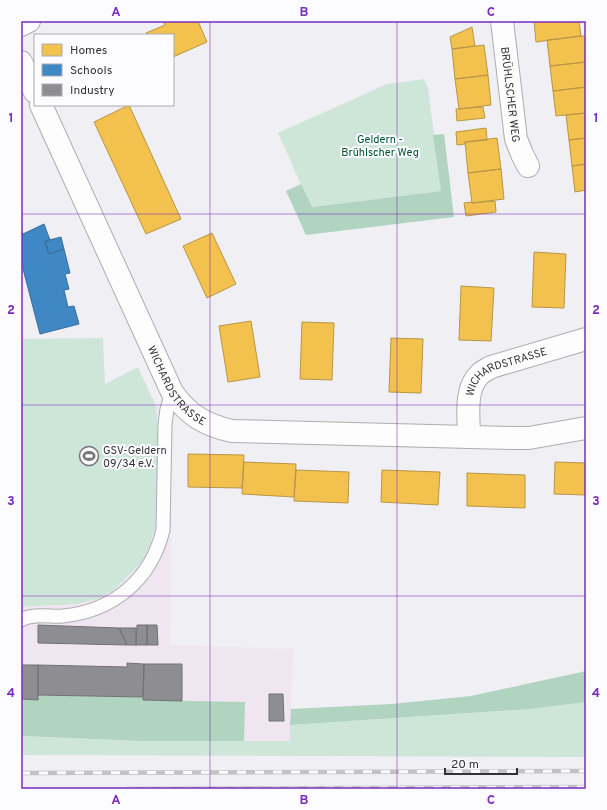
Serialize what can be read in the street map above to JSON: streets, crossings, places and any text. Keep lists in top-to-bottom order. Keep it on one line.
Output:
{"streets":{"street":["BRÜHLSCHER WEG","WICHARDSTRASSE"]},"parks":["Geldern - Brühlscher Weg"],"places":{"sports":["GSV-Geldern 09/34 e.V."]},"legend":["Homes","Schools","Industry"],"scale_bar":"20 m","grid":{"columns":["A","B","C"],"rows":["1","2","3","4"]}}
